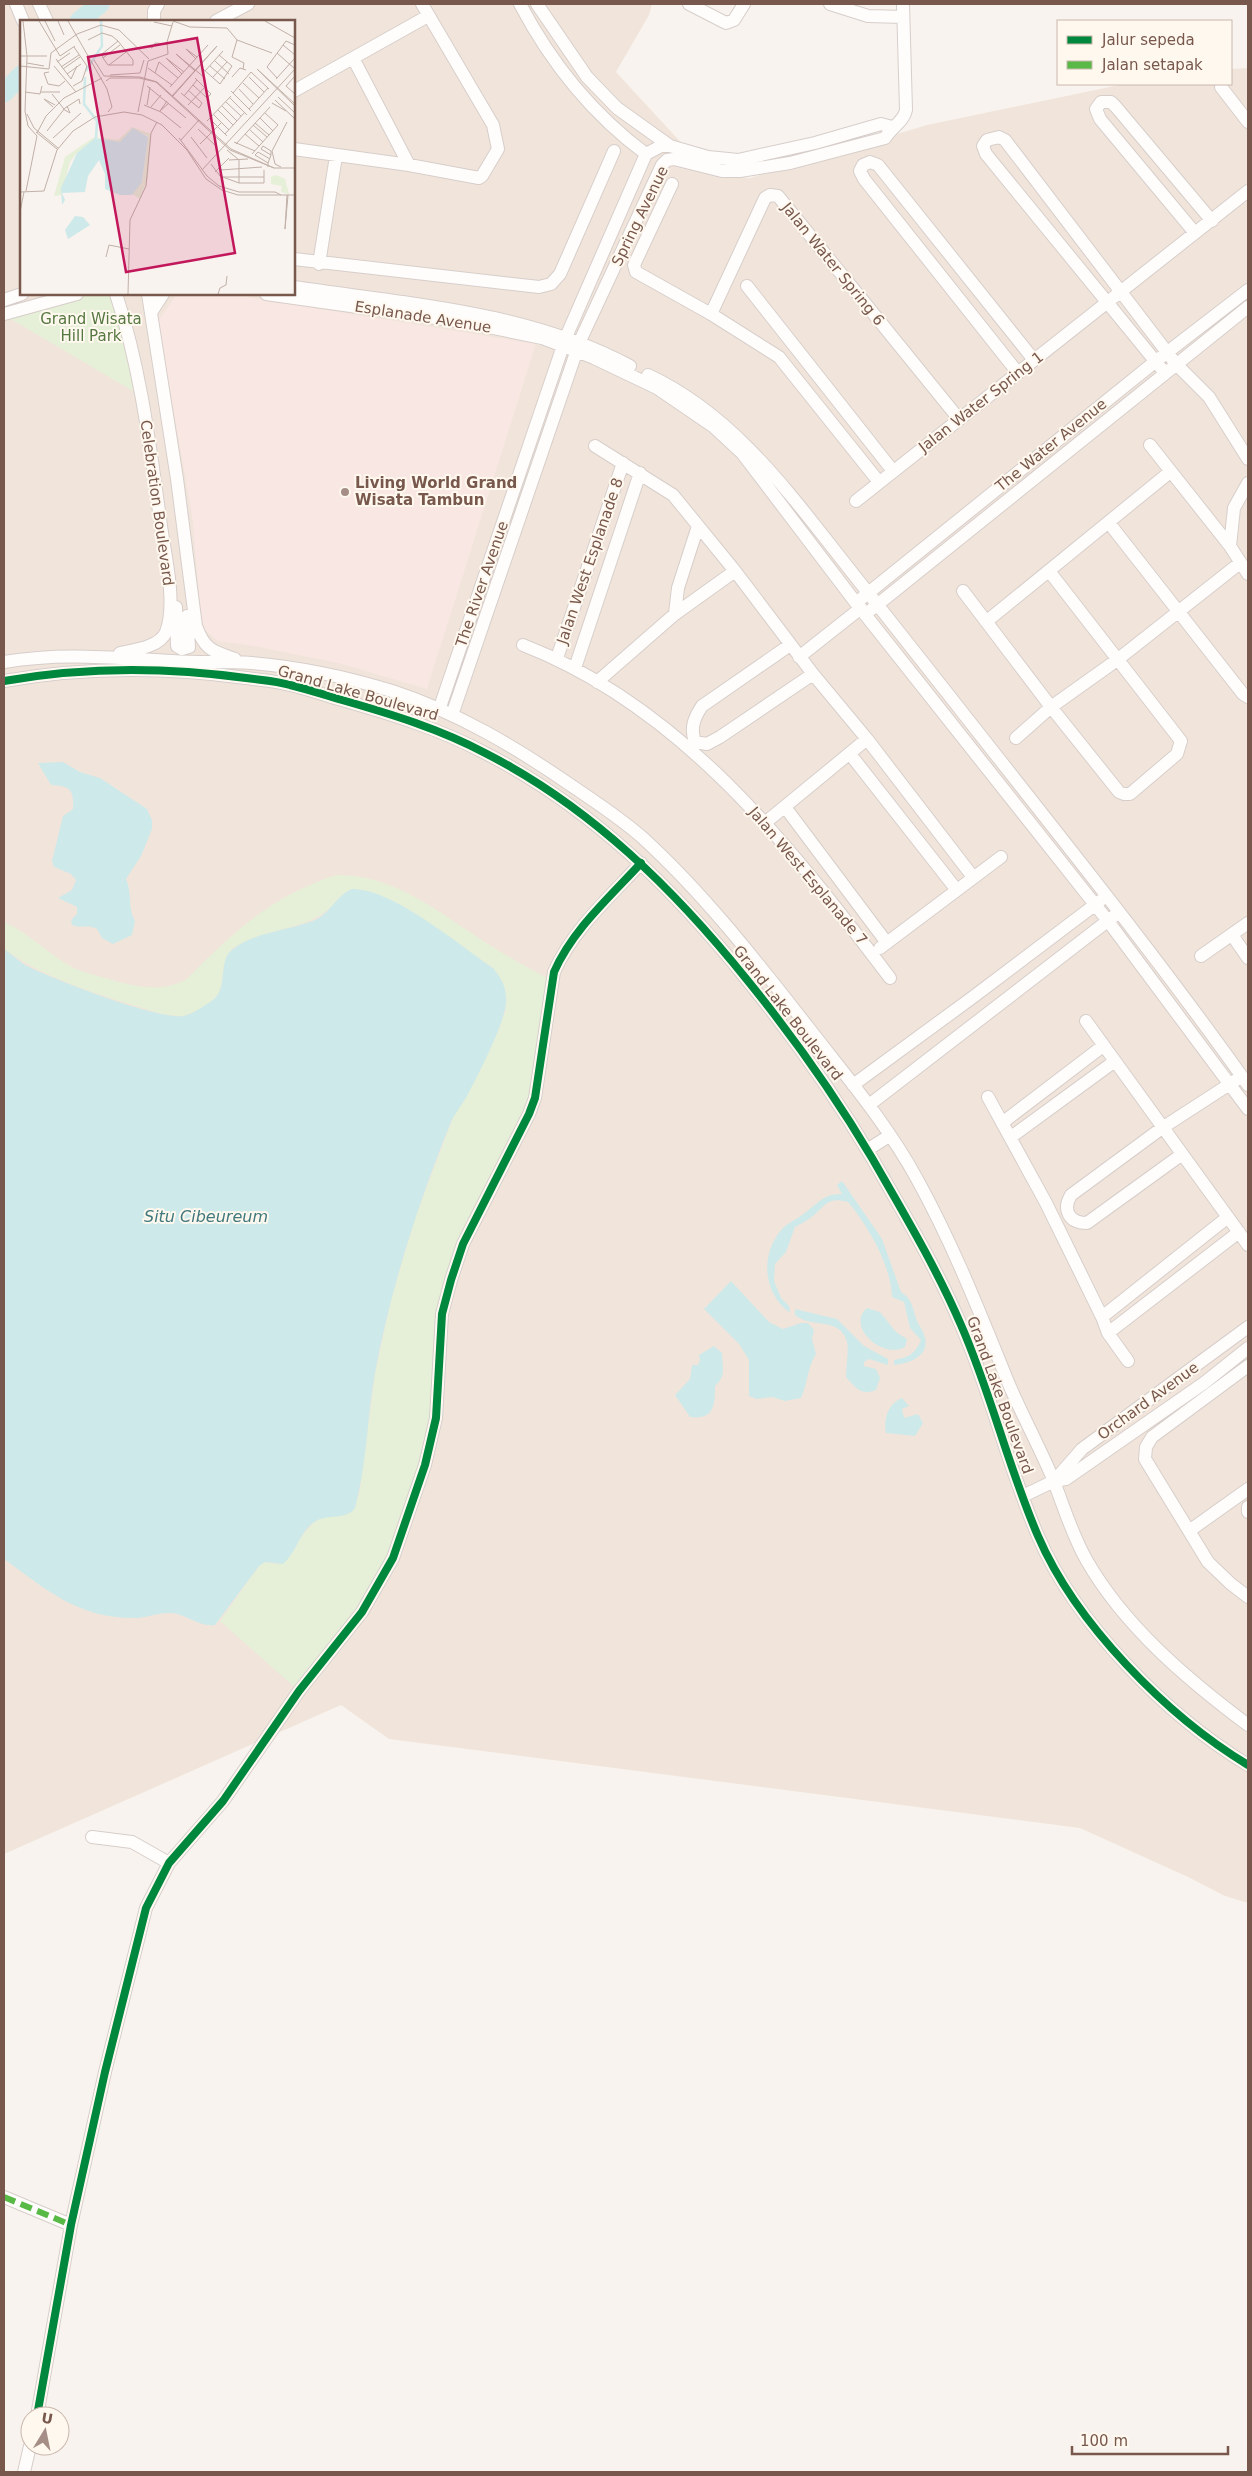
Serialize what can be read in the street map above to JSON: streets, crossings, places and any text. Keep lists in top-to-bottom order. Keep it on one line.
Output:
{"streets":{"street":["Spring Avenue","Jalan Water Spring 6","Esplanade Avenue","Jalan Water Spring 1","The Water Avenue","Celebration Boulevard","Jalan West Esplanade 8","The River Avenue","Grand Lake Boulevard","Jalan West Esplanade 7","Orchard Avenue"]},"crossings":[["Spring Avenue","Esplanade Avenue"],["Spring Avenue","The River Avenue"],["Jalan Water Spring 6","Jalan Water Spring 1"],["Esplanade Avenue","The River Avenue"],["Celebration Boulevard","Grand Lake Boulevard"],["Jalan West Esplanade 8","Jalan West Esplanade 7"],["The River Avenue","Grand Lake Boulevard"],["Grand Lake Boulevard","Orchard Avenue"]],"water":["Situ Cibeureum"],"parks":["Grand Wisata Hill Park"],"places":["Living World Grand Wisata Tambun"],"legend":["Jalur sepeda","Jalan setapak"],"scale_bar":"100 m","north":"top"}
